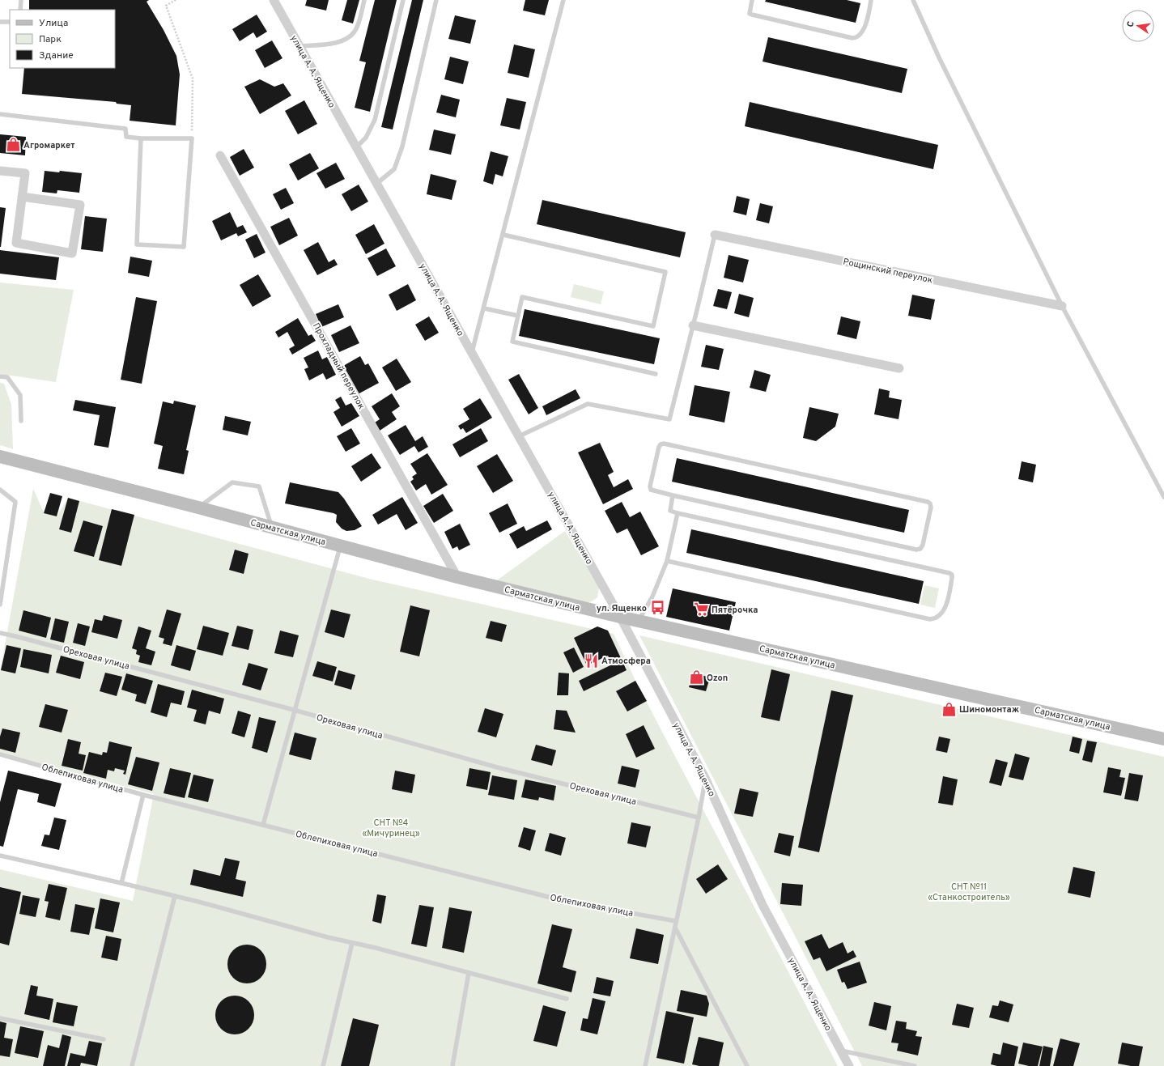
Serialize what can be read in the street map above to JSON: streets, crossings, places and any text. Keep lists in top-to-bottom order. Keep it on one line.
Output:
{"streets":{"main road":["Сарматская улица"],"street":["улица А. А. Ященко","Рощинский переулок","Прохладный переулок"],"lane":["Ореховая улица","Облепиховая улица"]},"crossings":[["улица А. А. Ященко","Сарматская улица"],["Прохладный переулок","Сарматская улица"]],"parks":["СНТ №4 «Мичуринец»","СНТ №11 «Станкостроитель»"],"places":{"shop":["Агромаркет","Ozon","Шиномонтаж"],"bus stop":["ул. Ященко"],"supermarket":["Пятёрочка"],"restaurant":["Атмосфера"]},"legend":["Улица","Парк","Здание"],"north":"left"}
